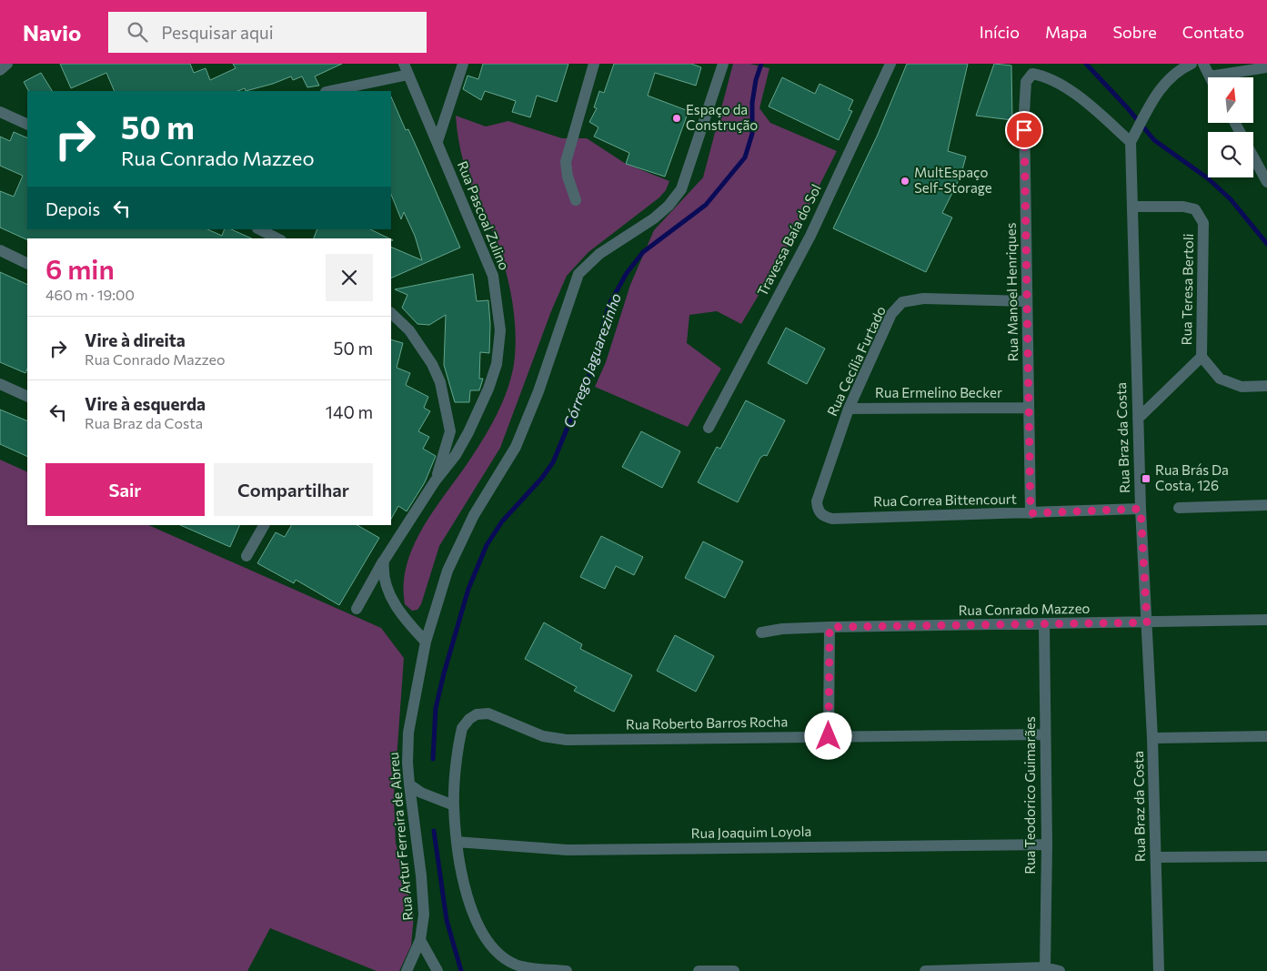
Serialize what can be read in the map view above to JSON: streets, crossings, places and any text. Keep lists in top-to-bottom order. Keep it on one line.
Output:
{"streets":{"street":["Rua Pascoal Zulino","Travessa Baía do Sol","Rua Teresa Bertoli","Rua Manoel Henriques","Rua Cecília Furtado","Rua Ermelino Becker","Rua Braz da Costa","Rua Correa Bittencourt","Rua Conrado Mazzeo","Rua Roberto Barros Rocha","Rua Teodorico Guimarães","Rua Joaquim Loyola","Rua Artur Ferreira de Abreu"]},"crossings":[["Rua Teresa Bertoli","Rua Braz da Costa"],["Rua Manoel Henriques","Rua Cecília Furtado"],["Rua Manoel Henriques","Rua Ermelino Becker"],["Rua Manoel Henriques","Rua Braz da Costa"],["Rua Manoel Henriques","Rua Correa Bittencourt"],["Rua Cecília Furtado","Rua Ermelino Becker"],["Rua Cecília Furtado","Rua Correa Bittencourt"],["Rua Braz da Costa","Rua Correa Bittencourt"],["Rua Braz da Costa","Rua Conrado Mazzeo"],["Rua Conrado Mazzeo","Rua Teodorico Guimarães"],["Rua Roberto Barros Rocha","Rua Teodorico Guimarães"],["Rua Teodorico Guimarães","Rua Joaquim Loyola"]],"water":["Córrego Jaguarezinho"],"places":{"other":["Espaço da Construção","MultEspaço Self-Storage"],"transit":["Rua Brás Da Costa, 126"]},"north":"top","page":{"header":"Navio","search":"Pesquisar aqui","nav":["Início","Mapa","Sobre","Contato"],"turn":["50 m","Rua Conrado Mazzeo"],"then":"Depois","heading":["6 min","460 m · 19:00"],"list":[{"name":"Vire à direita","note":"Rua Conrado Mazzeo","value":"50 m"},{"name":"Vire à esquerda","note":"Rua Braz da Costa","value":"140 m"}],"buttons":["Sair","Compartilhar"]}}
